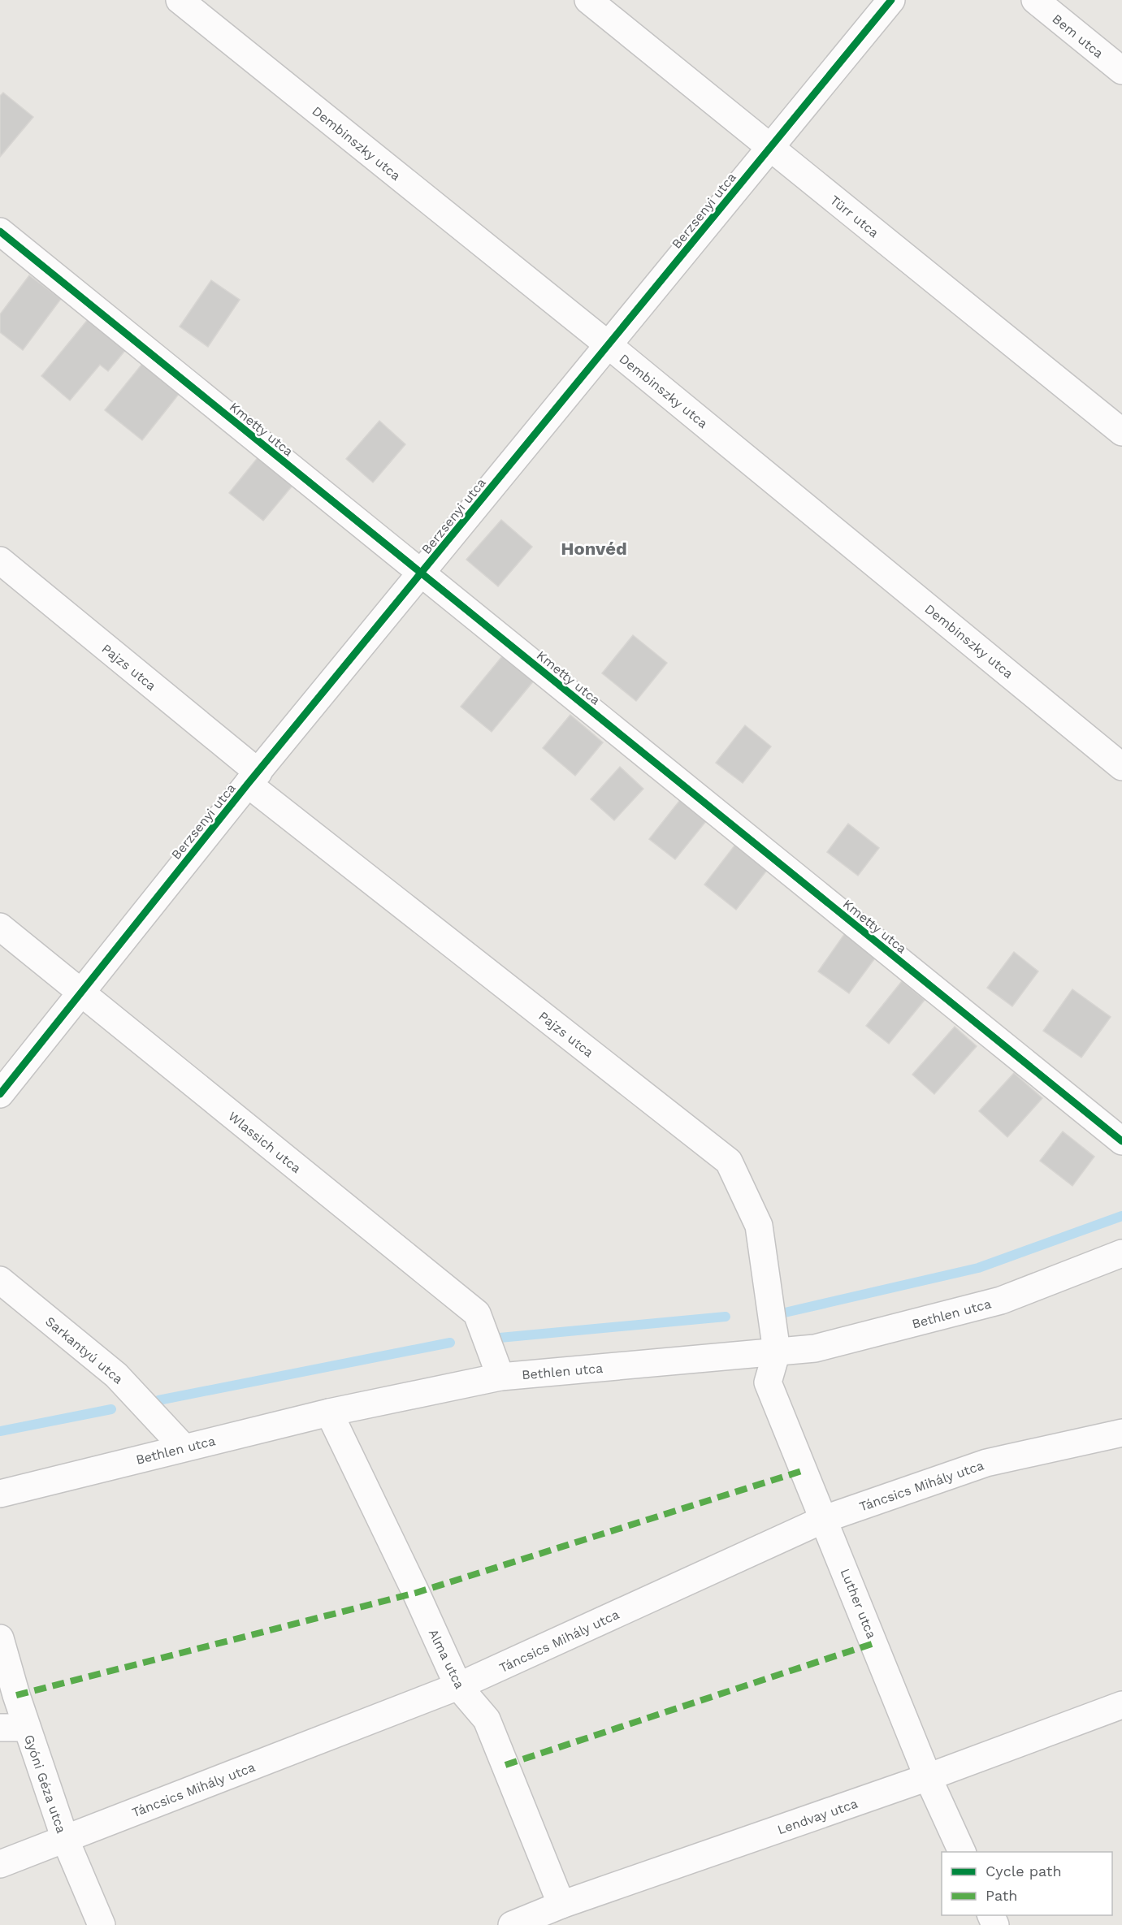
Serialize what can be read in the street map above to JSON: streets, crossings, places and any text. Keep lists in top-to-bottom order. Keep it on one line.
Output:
{"streets":{"street":["Bem utca","Dembinszky utca","Berzsenyi utca","Türr utca","Kmetty utca","Pajzs utca","Wlassich utca","Bethlen utca","Sarkantyú utca","Táncsics Mihály utca","Luther utca","Alma utca","Gyóni Géza utca","Lendvay utca"]},"crossings":[["Dembinszky utca","Berzsenyi utca"],["Berzsenyi utca","Türr utca"],["Berzsenyi utca","Kmetty utca"],["Berzsenyi utca","Pajzs utca"],["Berzsenyi utca","Wlassich utca"],["Pajzs utca","Bethlen utca"],["Pajzs utca","Luther utca"],["Wlassich utca","Bethlen utca"],["Bethlen utca","Sarkantyú utca"],["Bethlen utca","Luther utca"],["Bethlen utca","Alma utca"],["Táncsics Mihály utca","Luther utca"],["Táncsics Mihály utca","Alma utca"],["Táncsics Mihály utca","Gyóni Géza utca"],["Luther utca","Lendvay utca"],["Alma utca","Lendvay utca"]],"districts":["Honvéd"],"legend":["Cycle path","Path"]}
